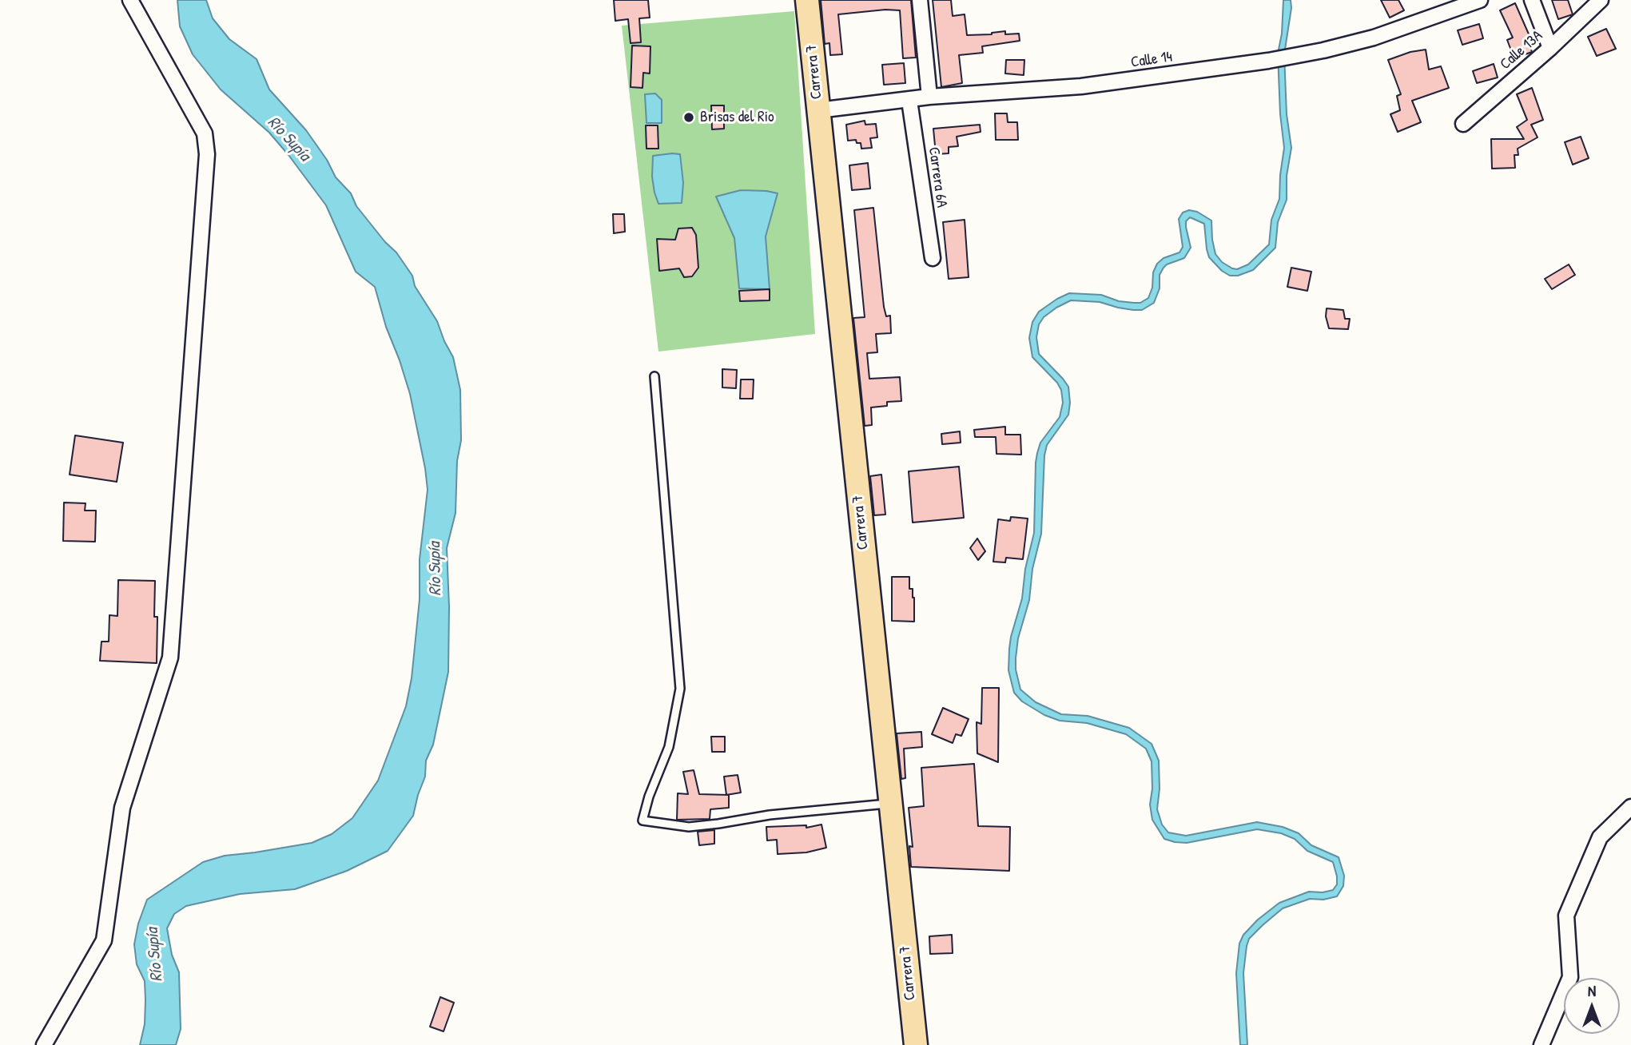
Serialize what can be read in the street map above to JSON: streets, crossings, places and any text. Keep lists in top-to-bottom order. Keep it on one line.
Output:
{"streets":{"main road":["Carrera 7"],"street":["Calle 13A","Calle 14","Carrera 6A"]},"crossings":[["Calle 14","Carrera 7"],["Calle 14","Carrera 6A"]],"water":["Río Supía"],"places":["Brisas del Rio"],"north":"top"}
